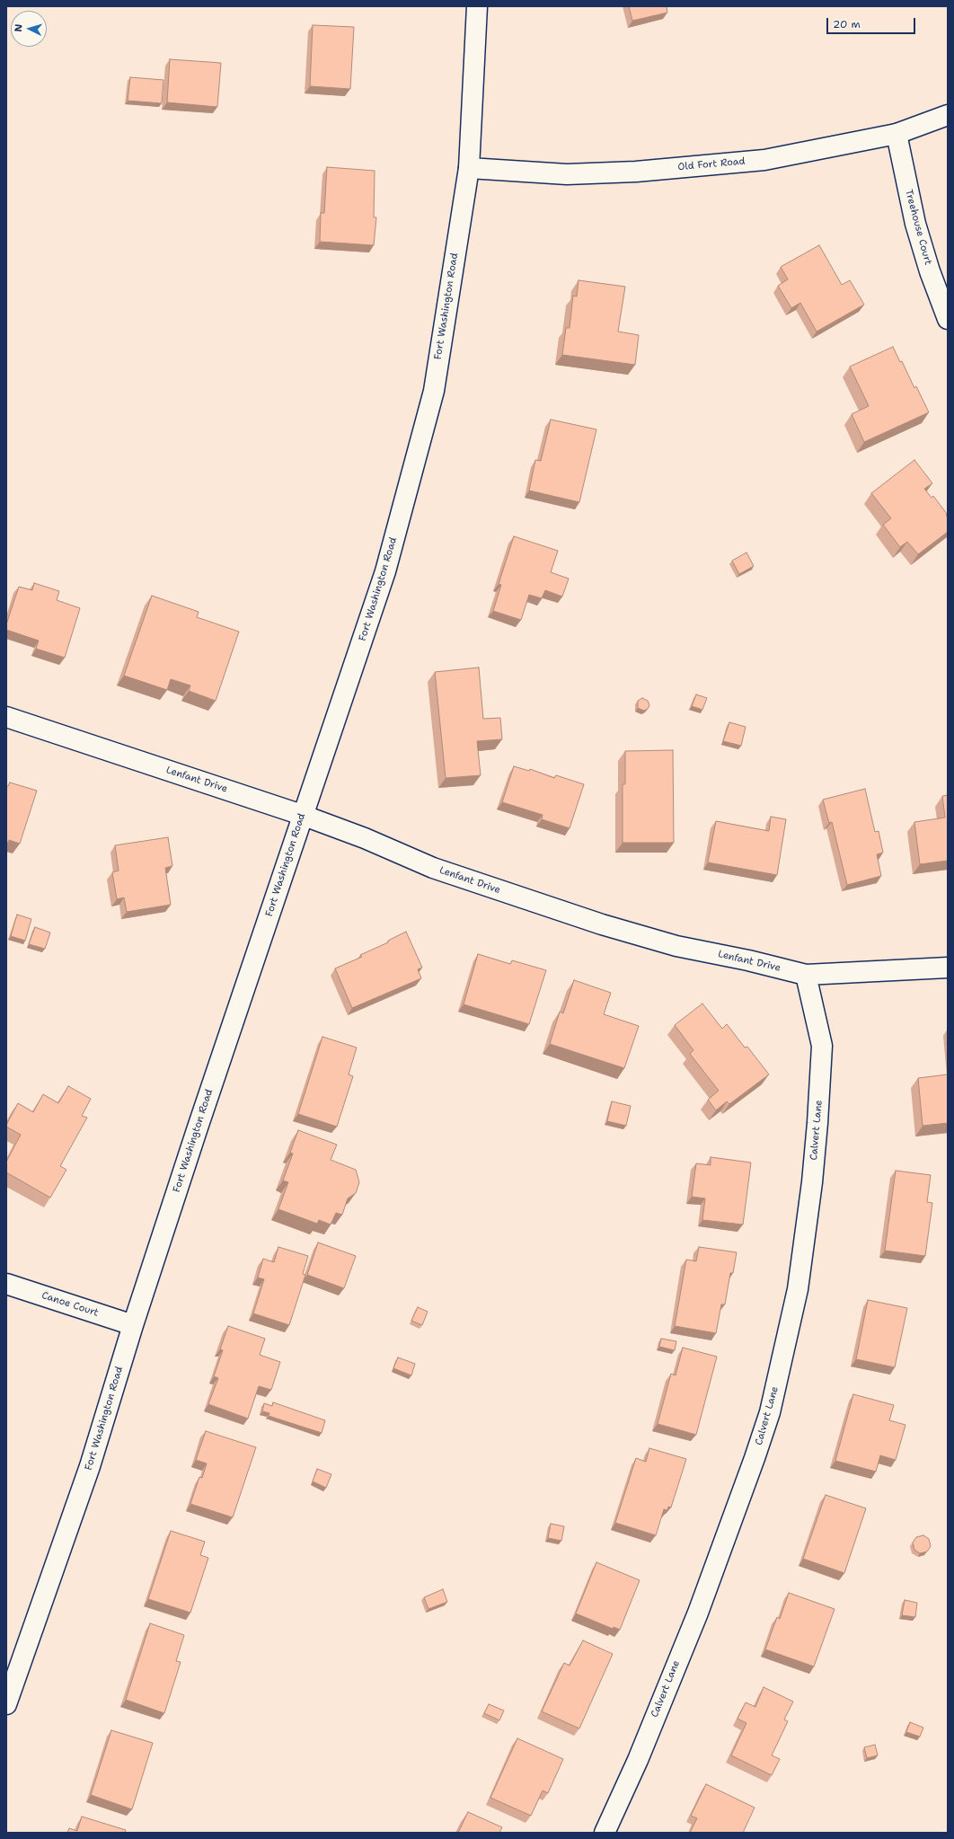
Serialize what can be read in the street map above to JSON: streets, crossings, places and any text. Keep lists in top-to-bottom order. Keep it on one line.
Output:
{"streets":{"street":["Old Fort Road","Treehouse Court","Fort Washington Road","Lenfant Drive","Calvert Lane","Canoe Court"]},"crossings":[["Old Fort Road","Treehouse Court"],["Old Fort Road","Fort Washington Road"],["Fort Washington Road","Lenfant Drive"],["Fort Washington Road","Canoe Court"],["Lenfant Drive","Calvert Lane"]],"scale_bar":"20 m","north":"left"}
